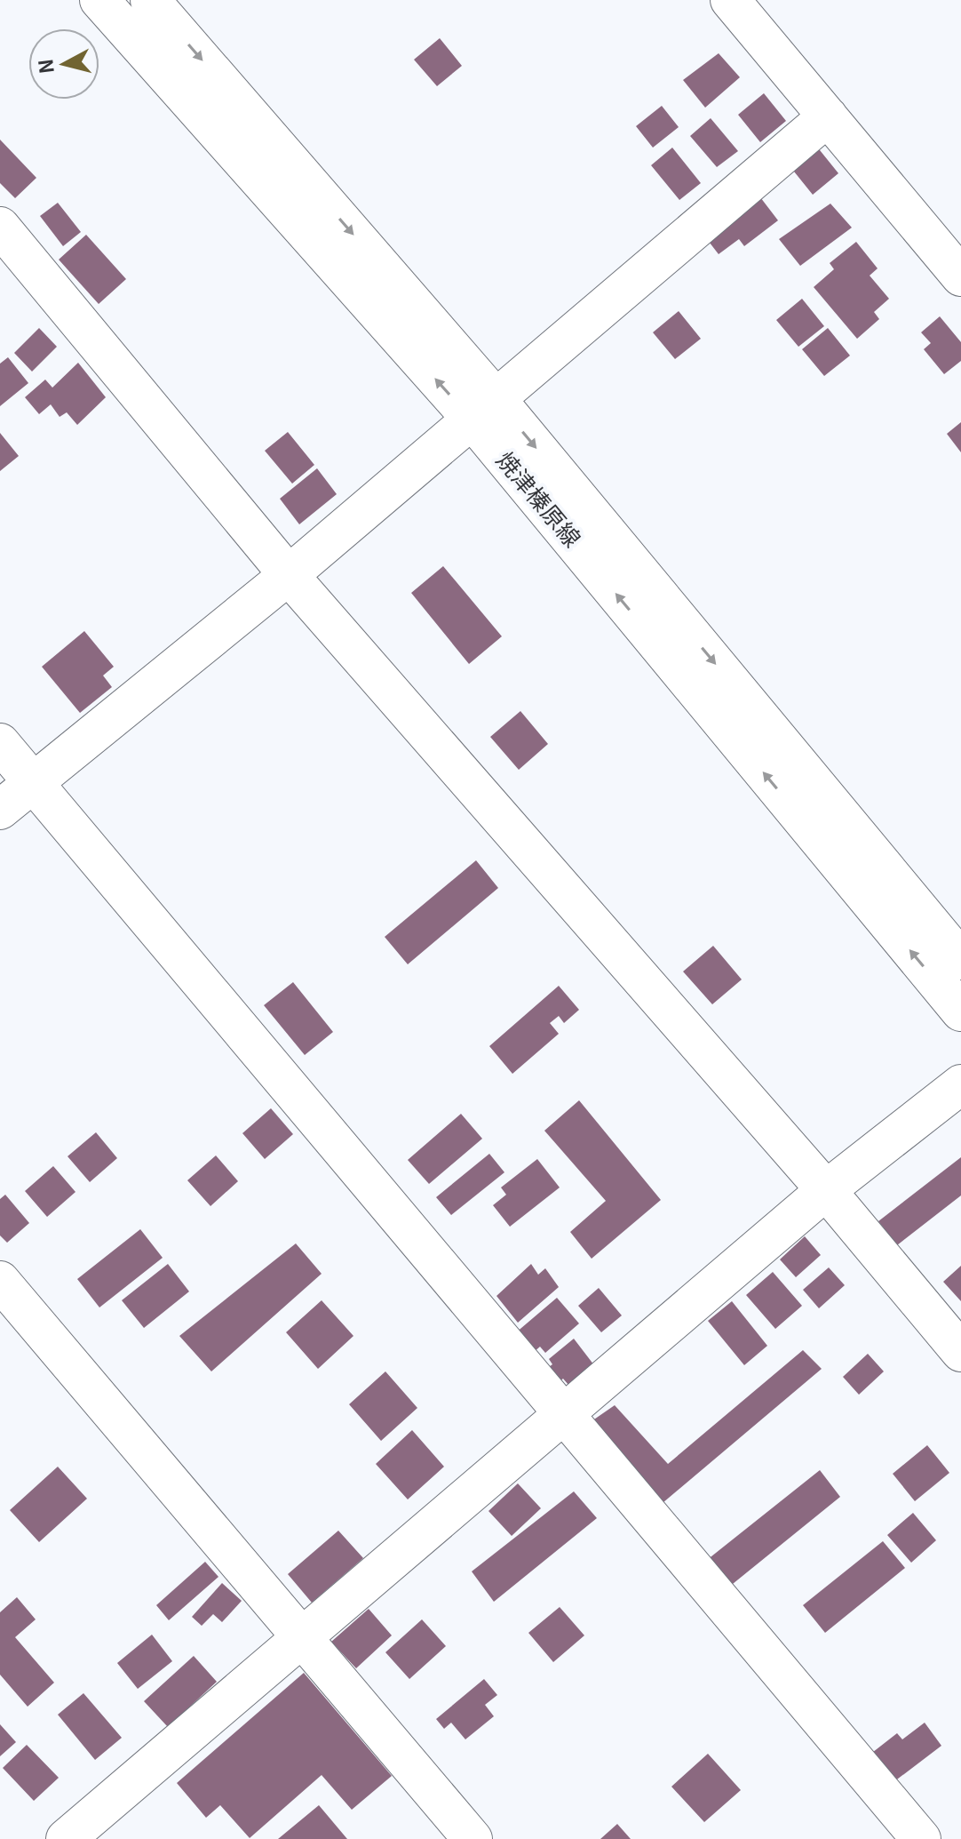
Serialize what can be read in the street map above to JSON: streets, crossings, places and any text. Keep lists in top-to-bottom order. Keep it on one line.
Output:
{"streets":{"street":["焼津榛原線"]},"north":"left"}
